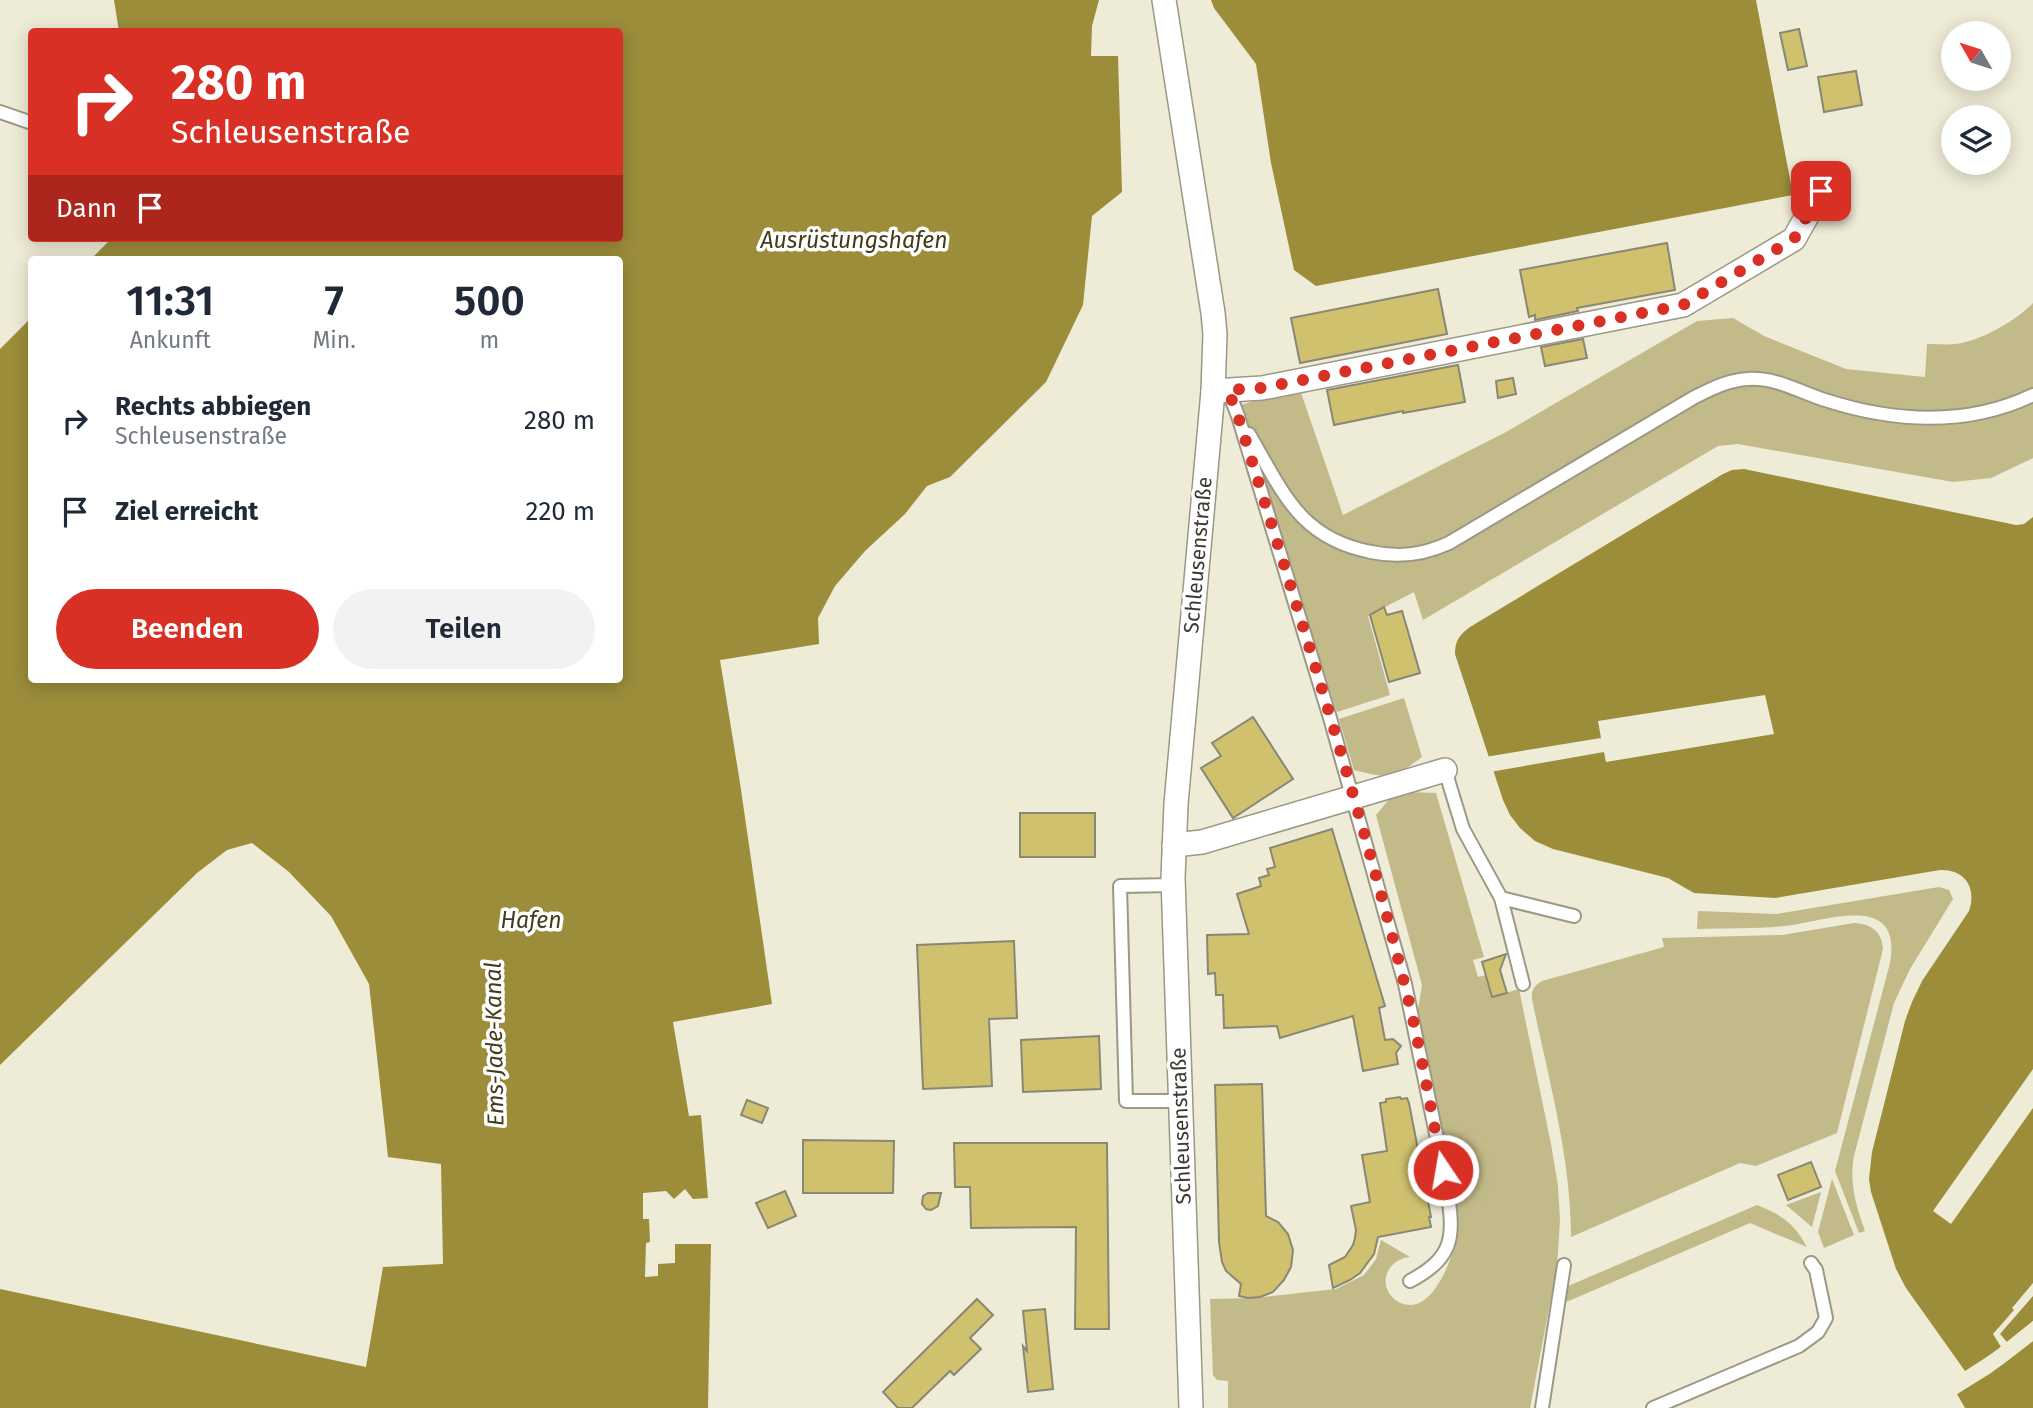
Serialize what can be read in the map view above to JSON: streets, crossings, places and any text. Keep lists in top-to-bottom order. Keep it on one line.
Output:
{"streets":{"street":["Schleusenstraße"]},"water":["Ausrüstungshafen","Hafen","Ems-Jade-Kanal"],"north":"top left","page":{"turn":["280 m","Schleusenstraße"],"then":"Dann","eta":["11:31","Ankunft","7","Min.","500","m"],"list":[{"name":"Rechts abbiegen","note":"Schleusenstraße","value":"280 m"},{"name":"Ziel erreicht","value":"220 m"}],"buttons":["Beenden","Teilen"]}}
